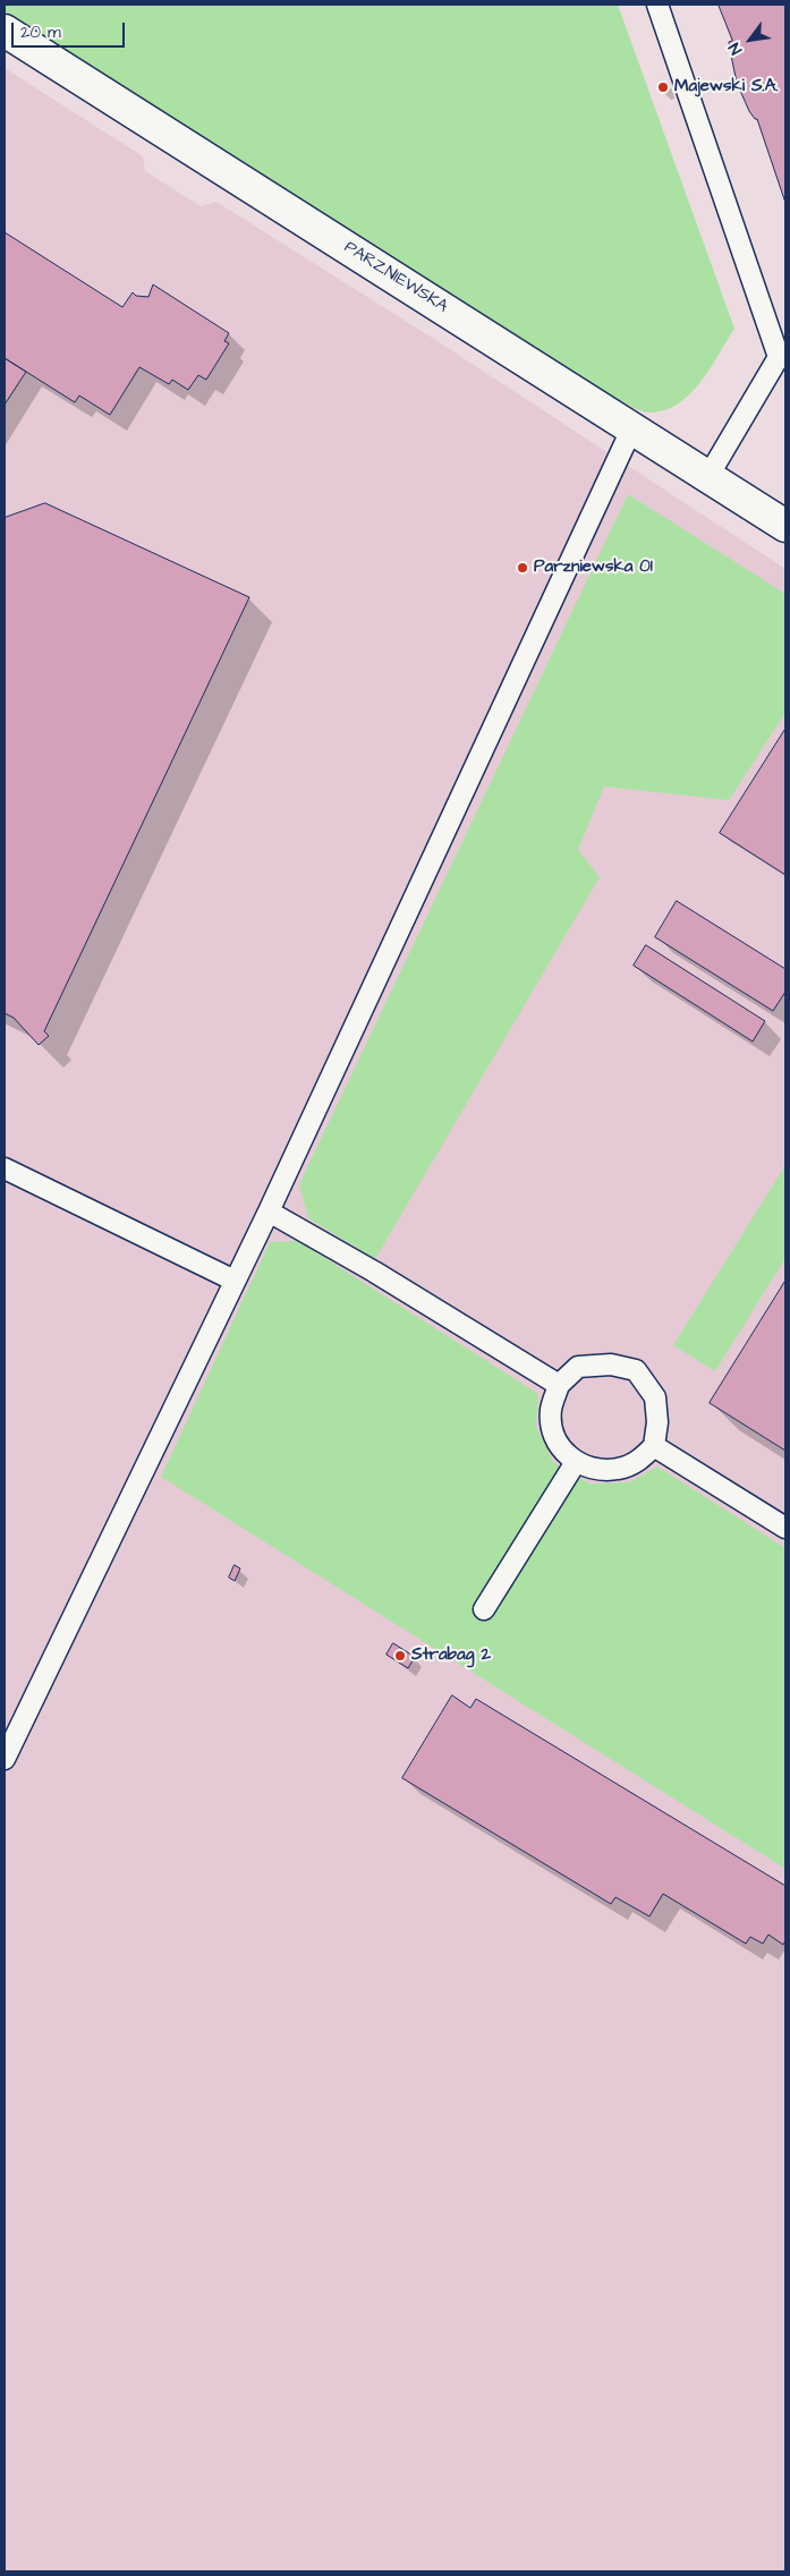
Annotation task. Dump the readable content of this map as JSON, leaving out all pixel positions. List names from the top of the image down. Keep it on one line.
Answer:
{"streets":{"street":["PARZNIEWSKA"]},"places":["Majewski S.A.","Parzniewska 01","Strabag 2"],"scale_bar":"20 m","north":"bottom left"}
